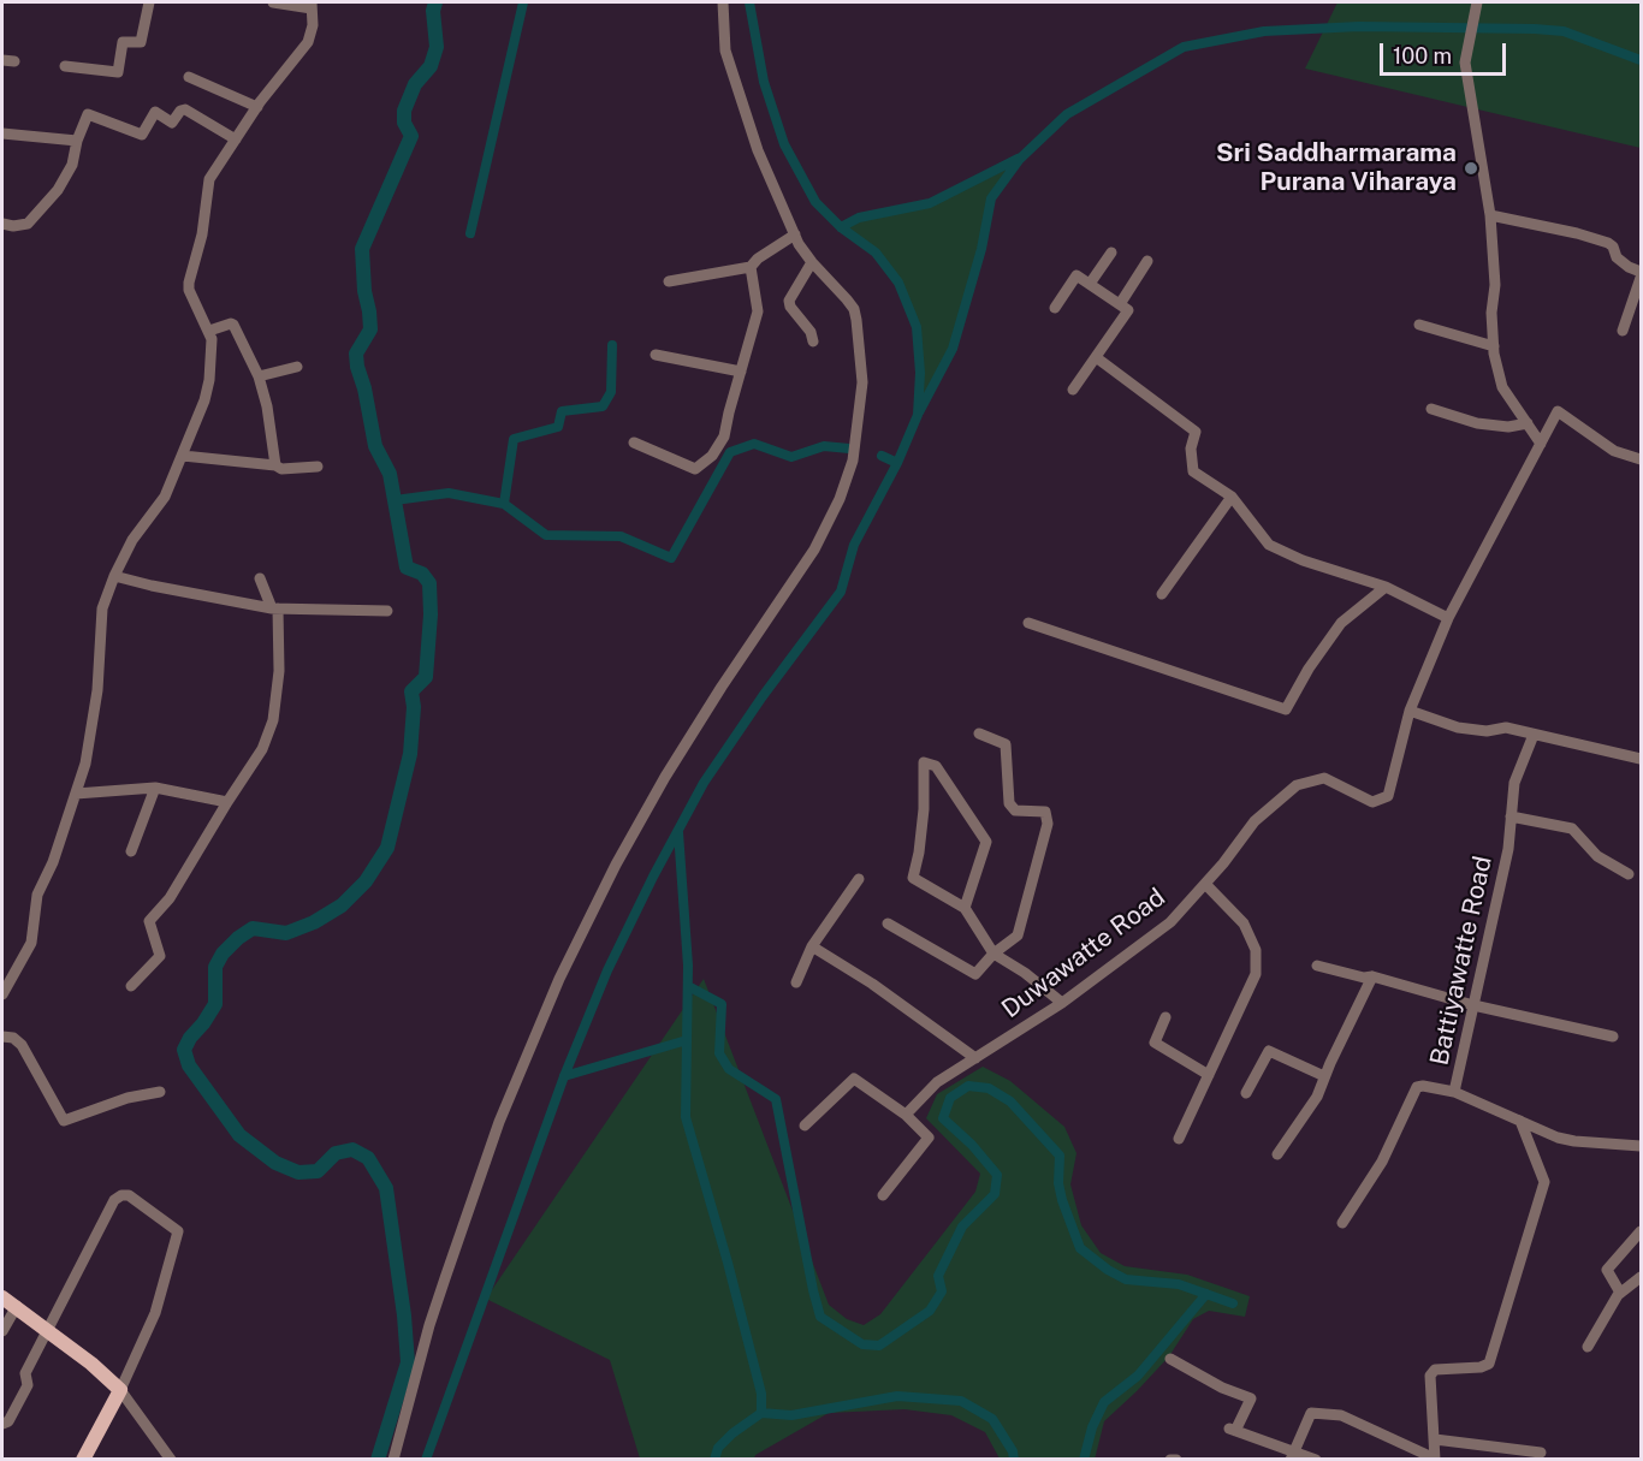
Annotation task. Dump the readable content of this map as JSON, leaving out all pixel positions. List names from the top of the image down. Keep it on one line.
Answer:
{"streets":{"street":["Duwawatte Road","Battiyawatte Road"]},"places":["Sri Saddharmarama Purana Viharaya"],"scale_bar":"100 m"}
